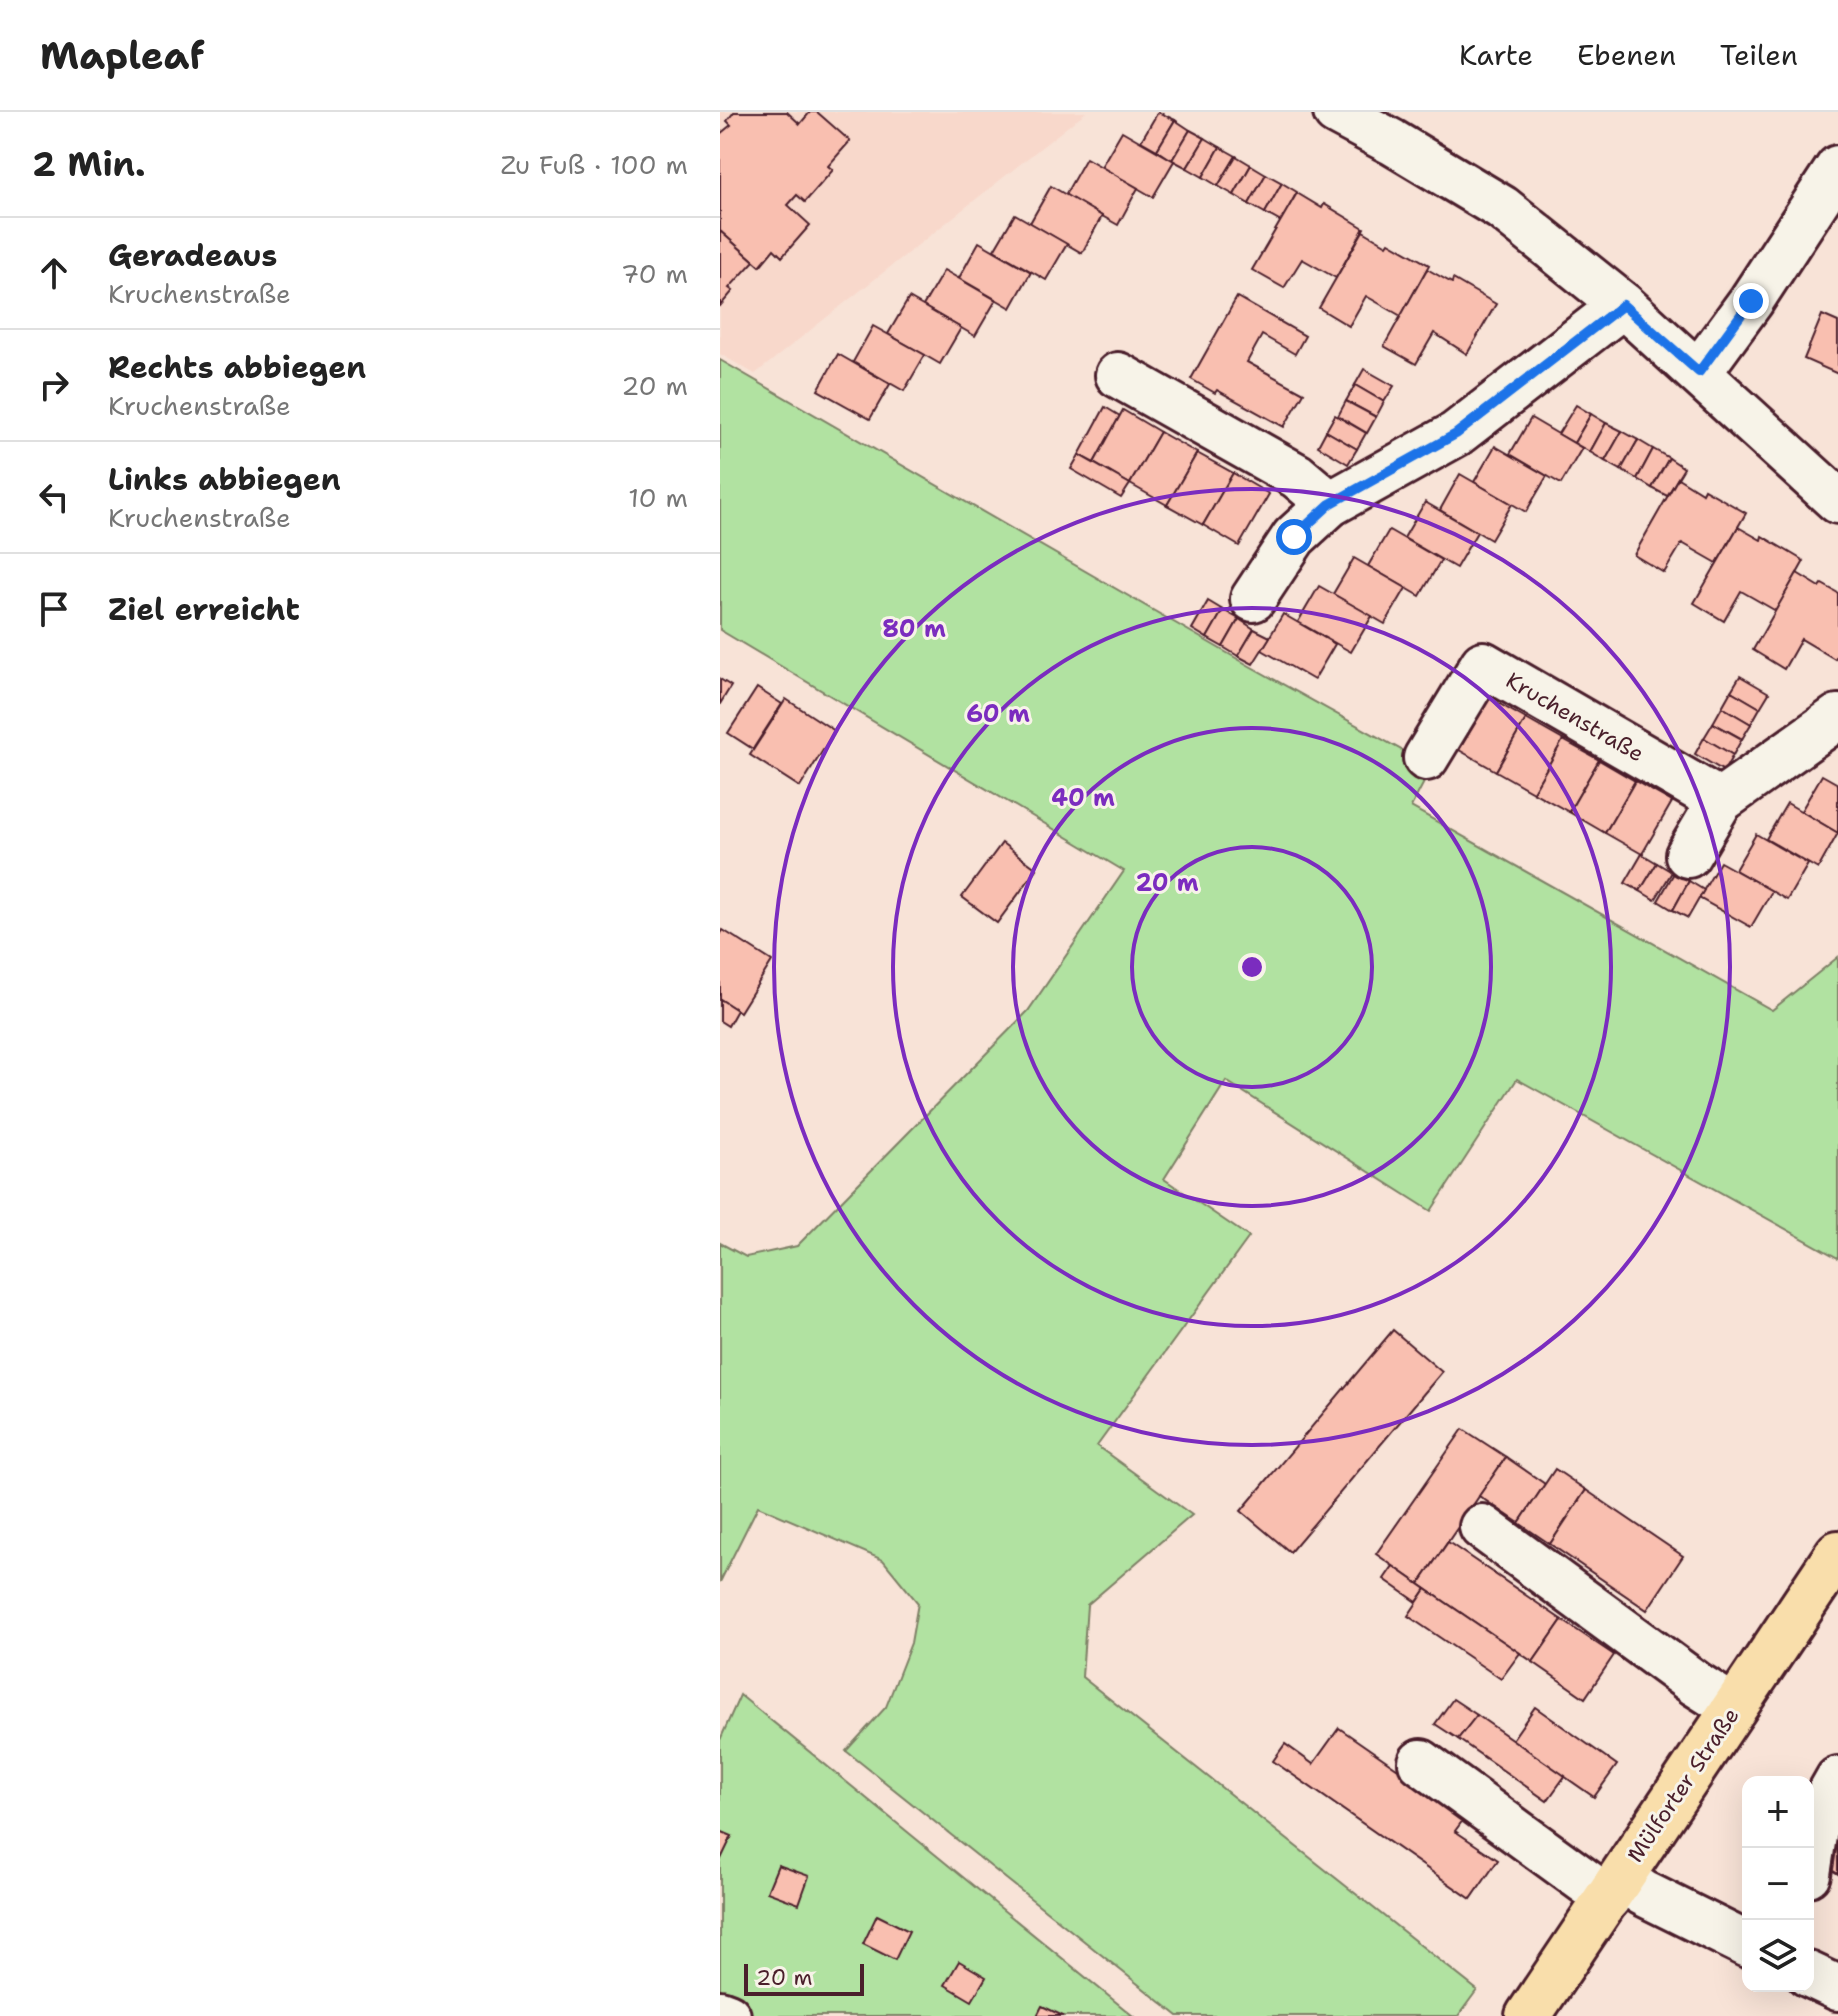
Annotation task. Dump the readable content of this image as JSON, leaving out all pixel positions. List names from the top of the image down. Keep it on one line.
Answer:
{"streets":{"main road":["Mülforter Straße"],"street":["Kruchenstraße"]},"scale_bar":"20 m","page":{"header":"Mapleaf","nav":["Karte","Ebenen","Teilen"],"heading":["2 Min.","Zu Fuß · 100 m"],"list":[["Geradeaus","Kruchenstraße","70 m"],["Rechts abbiegen","Kruchenstraße","20 m"],["Links abbiegen","Kruchenstraße","10 m"],"Ziel erreicht"],"map_buttons":["+","−"],"scale":"20 m"},"rings":["80 m","60 m","40 m","20 m"]}
